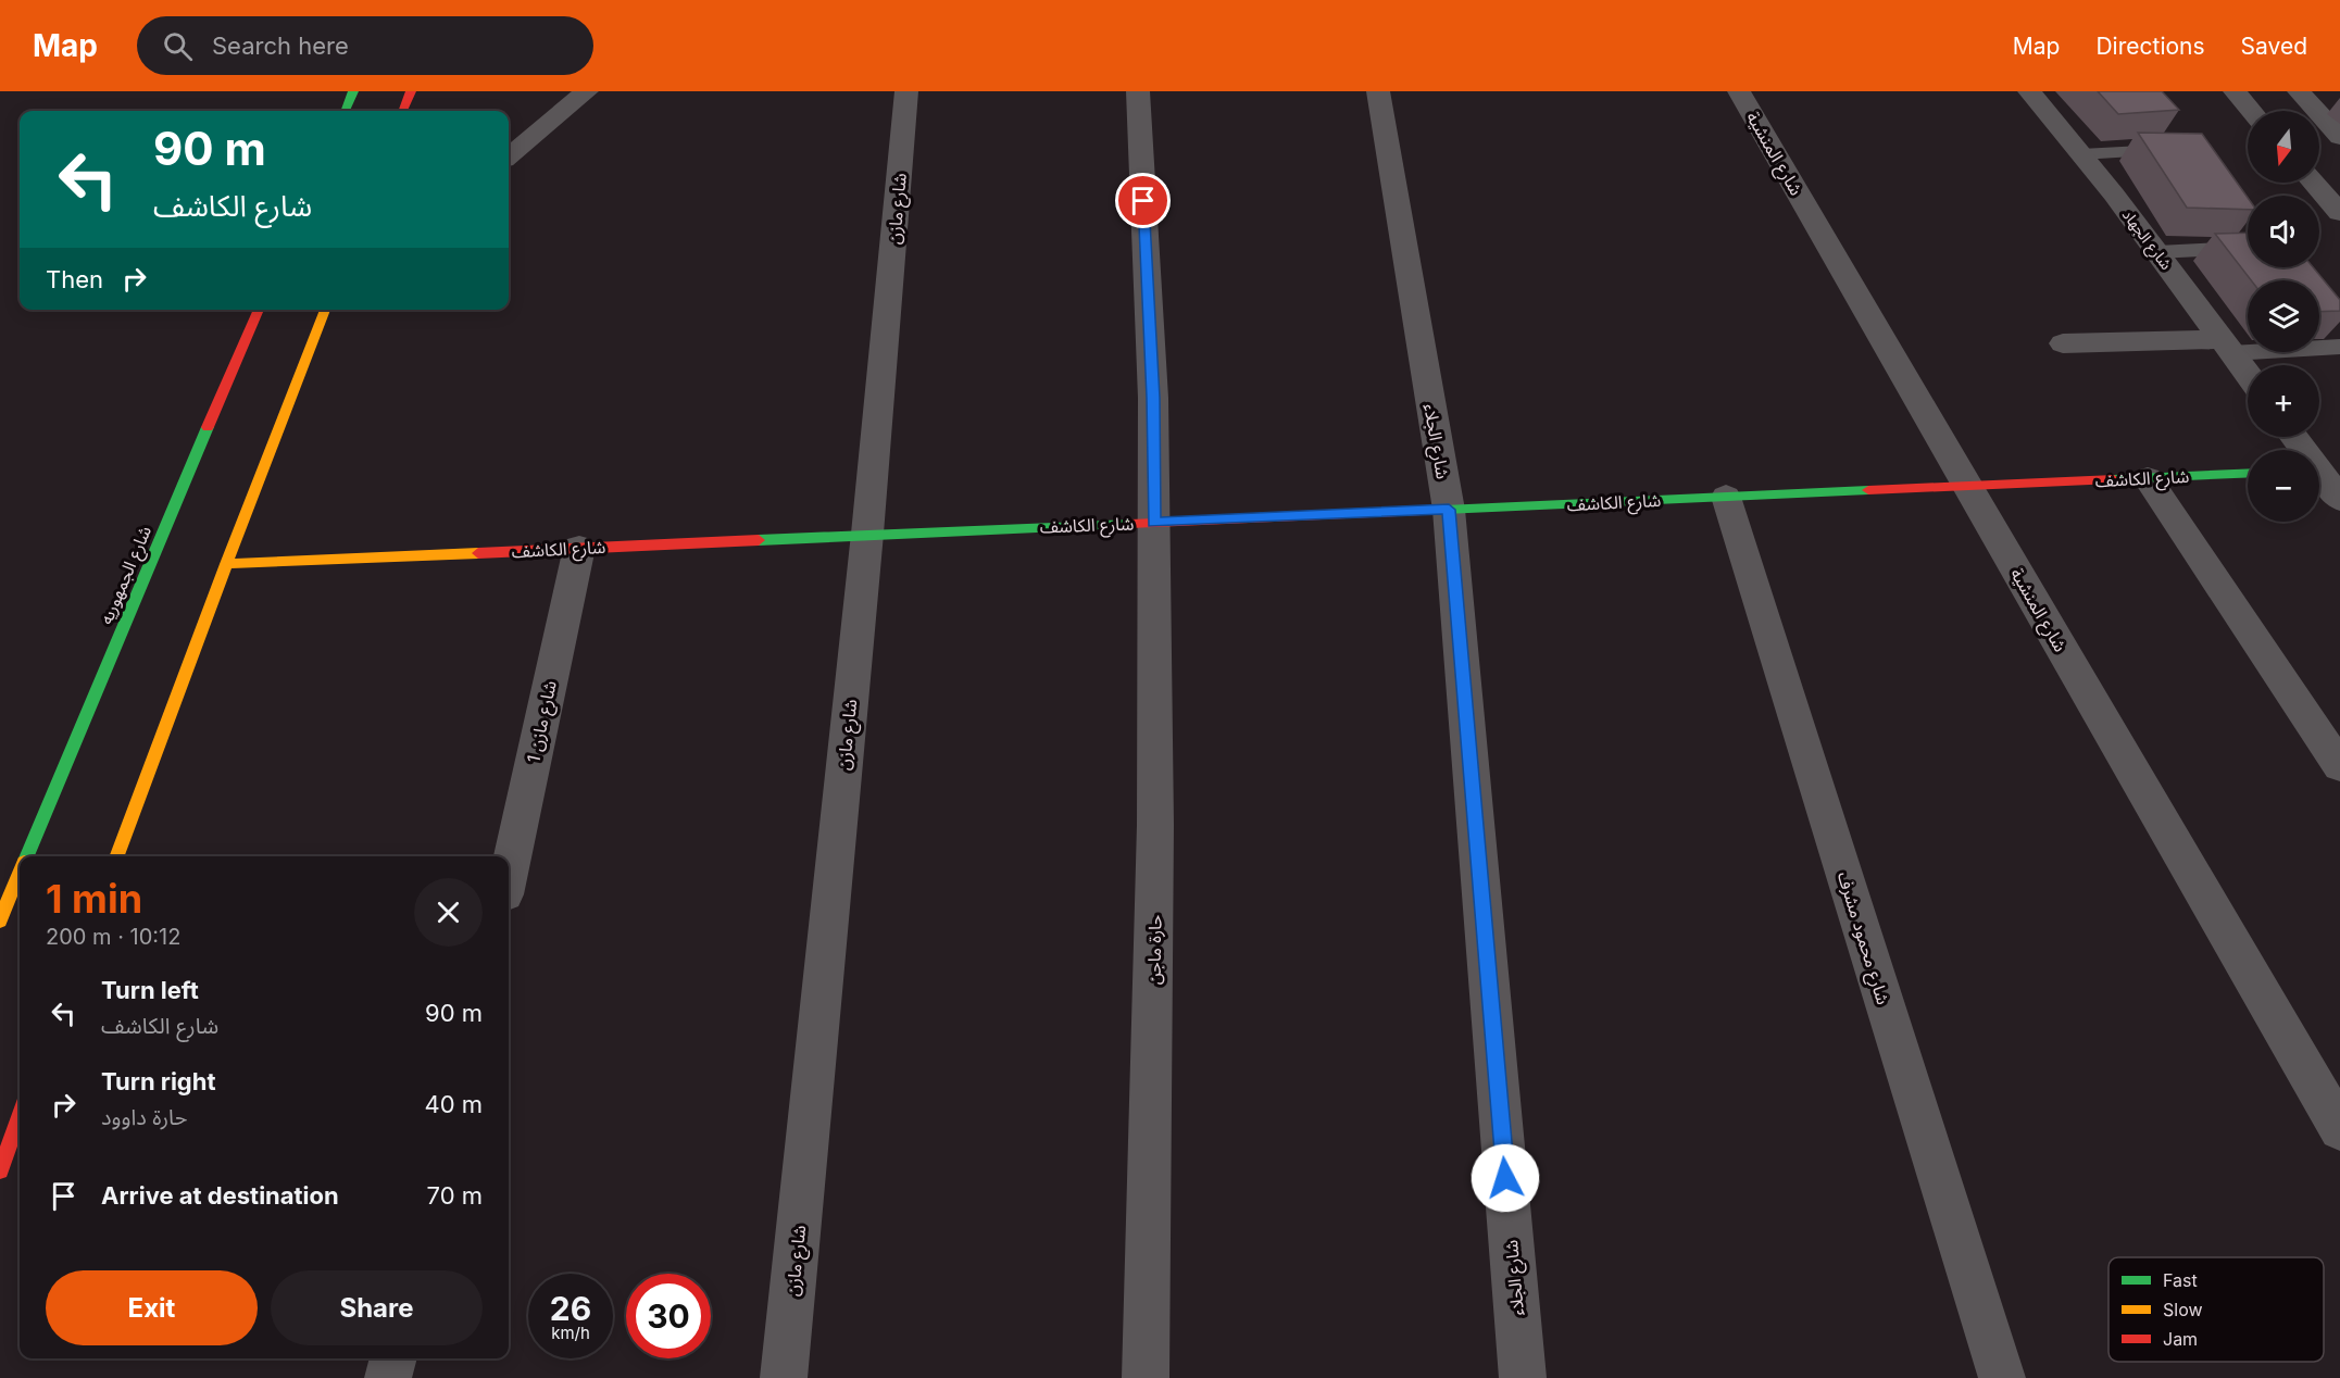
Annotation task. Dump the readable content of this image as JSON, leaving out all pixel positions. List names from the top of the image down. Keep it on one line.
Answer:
{"streets":{"street":["شارع المنشية","شارع مازن","شارع الجهاد","شارع الجلاء","شارع الكاشف","شارع الجمهوريه","شارع مازن 1","شارع محمود مشرف","حارة ماجن"]},"crossings":[["شارع المنشية","شارع الكاشف"],["شارع مازن","شارع الكاشف"],["شارع الجلاء","شارع الكاشف"],["شارع الكاشف","شارع مازن 1"],["شارع الكاشف","شارع محمود مشرف"],["شارع الكاشف","حارة ماجن"]],"legend":["Fast","Slow","Jam"],"north":"bottom","page":{"header":"Map","search":"Search here","nav":["Map","Directions","Saved"],"map_buttons":["+","−"],"turn":["90 m","شارع الكاشف"],"then":"Then","heading":["1 min","200 m · 10:12"],"list":[{"name":"Turn left","note":"شارع الكاشف","value":"90 m"},{"name":"Turn right","note":"حارة داوود","value":"40 m"},{"name":"Arrive at destination","value":"70 m"}],"buttons":["Exit","Share"],"speed":"26 km/h","limit":"30"}}
